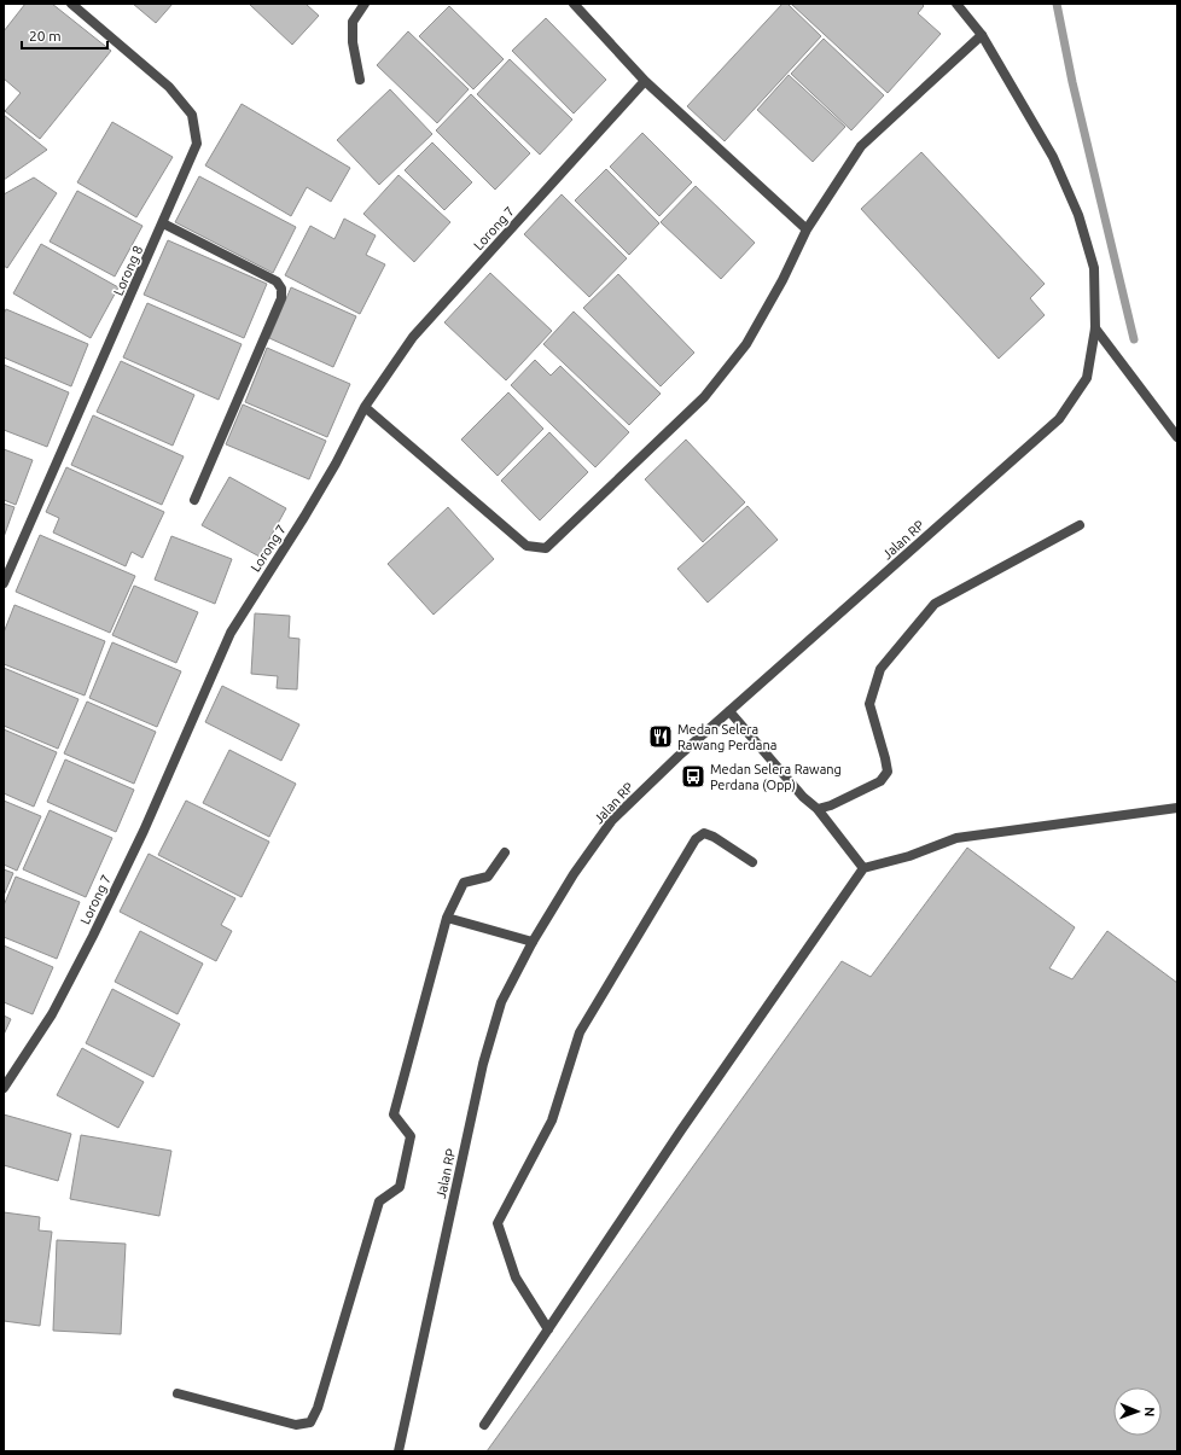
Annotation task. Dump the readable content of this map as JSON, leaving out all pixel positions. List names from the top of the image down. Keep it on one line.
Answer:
{"streets":{"street":["Lorong 7","Lorong 8","Jalan RP"]},"places":{"restaurant":["Medan Selera Rawang Perdana"],"bus stop":["Medan Selera Rawang Perdana (Opp)"]},"scale_bar":"20 m","north":"right"}
